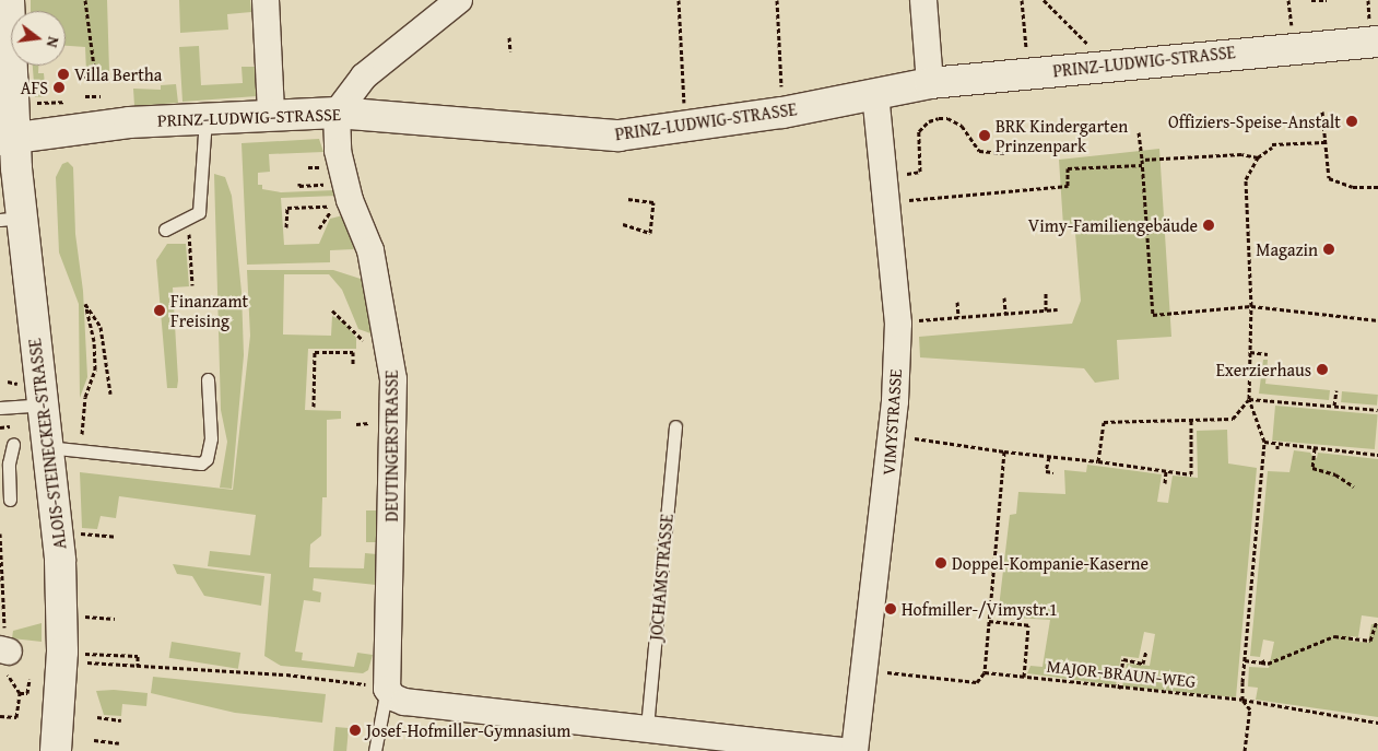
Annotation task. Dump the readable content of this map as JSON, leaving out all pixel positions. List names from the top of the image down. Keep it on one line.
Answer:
{"streets":{"street":["PRINZ-LUDWIG-STRASSE","VIMYSTRASSE","ALOIS-STEINECKER-STRASSE","DEUTINGERSTRASSE"],"lane":["JOCHAMSTRASSE"],"path":["MAJOR-BRAUN-WEG"]},"crossings":[["PRINZ-LUDWIG-STRASSE","VIMYSTRASSE"],["PRINZ-LUDWIG-STRASSE","ALOIS-STEINECKER-STRASSE"],["PRINZ-LUDWIG-STRASSE","DEUTINGERSTRASSE"],["VIMYSTRASSE","MAJOR-BRAUN-WEG"]],"places":["Villa Bertha","AFS","Offiziers-Speise-Anstalt","BRK Kindergarten Prinzenpark","Vimy-Familiengebäude","Magazin","Finanzamt Freising","Exerzierhaus","Doppel-Kompanie-Kaserne","Hofmiller-/Vimystr.1","Josef-Hofmiller-Gymnasium"],"north":"right"}
